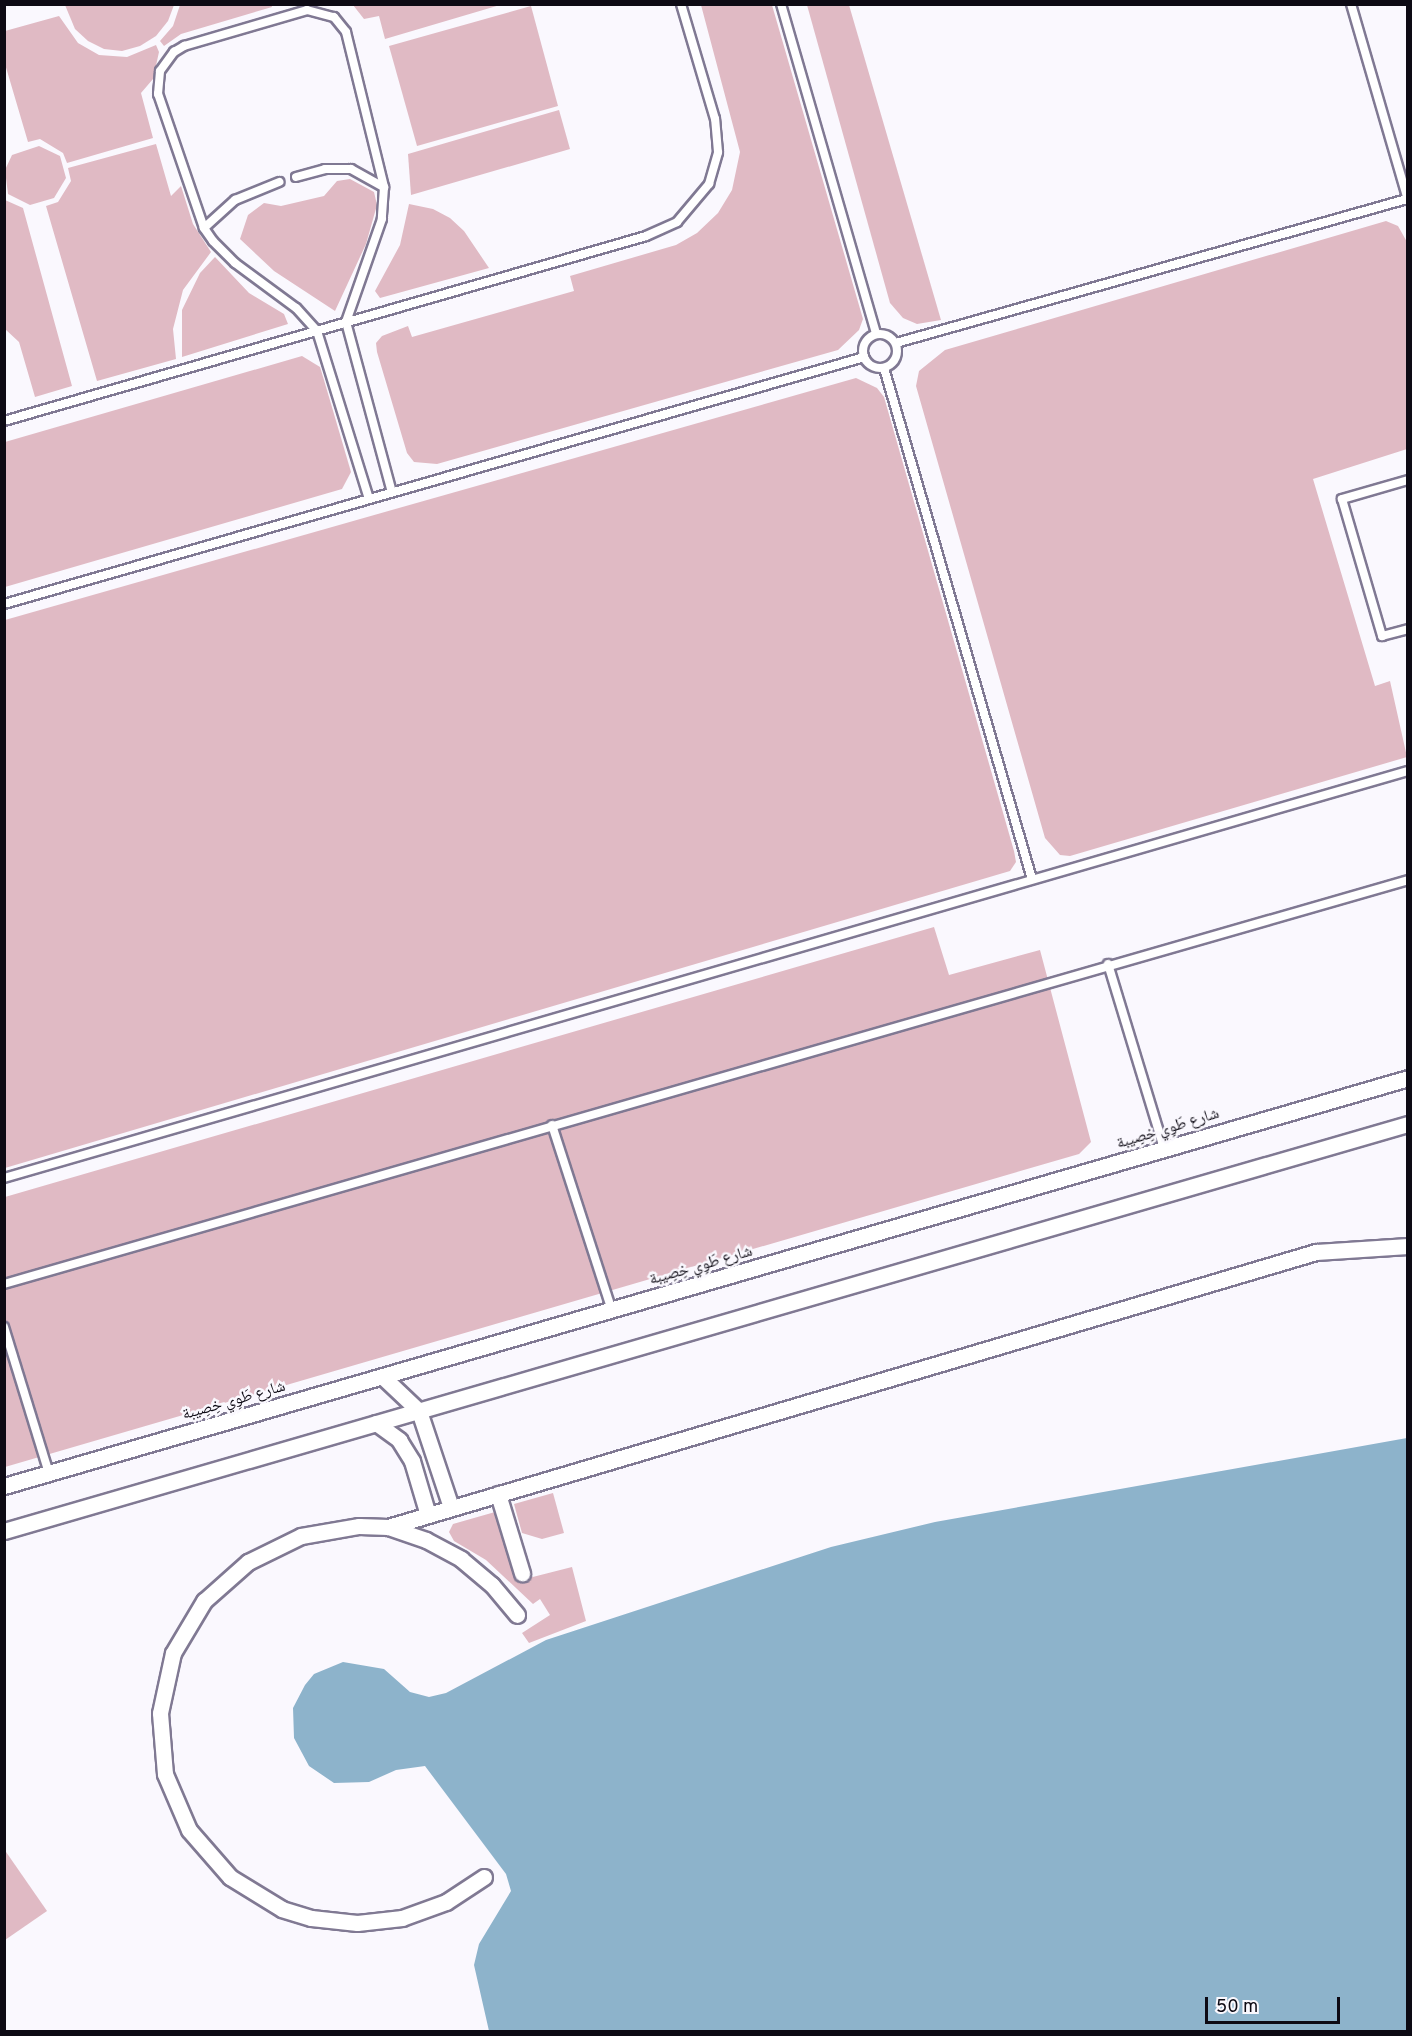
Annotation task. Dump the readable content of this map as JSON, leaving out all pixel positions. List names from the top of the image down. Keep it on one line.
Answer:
{"streets":{"street":["شارع طَوِي خِصِيبة"]},"scale_bar":"50 m"}
